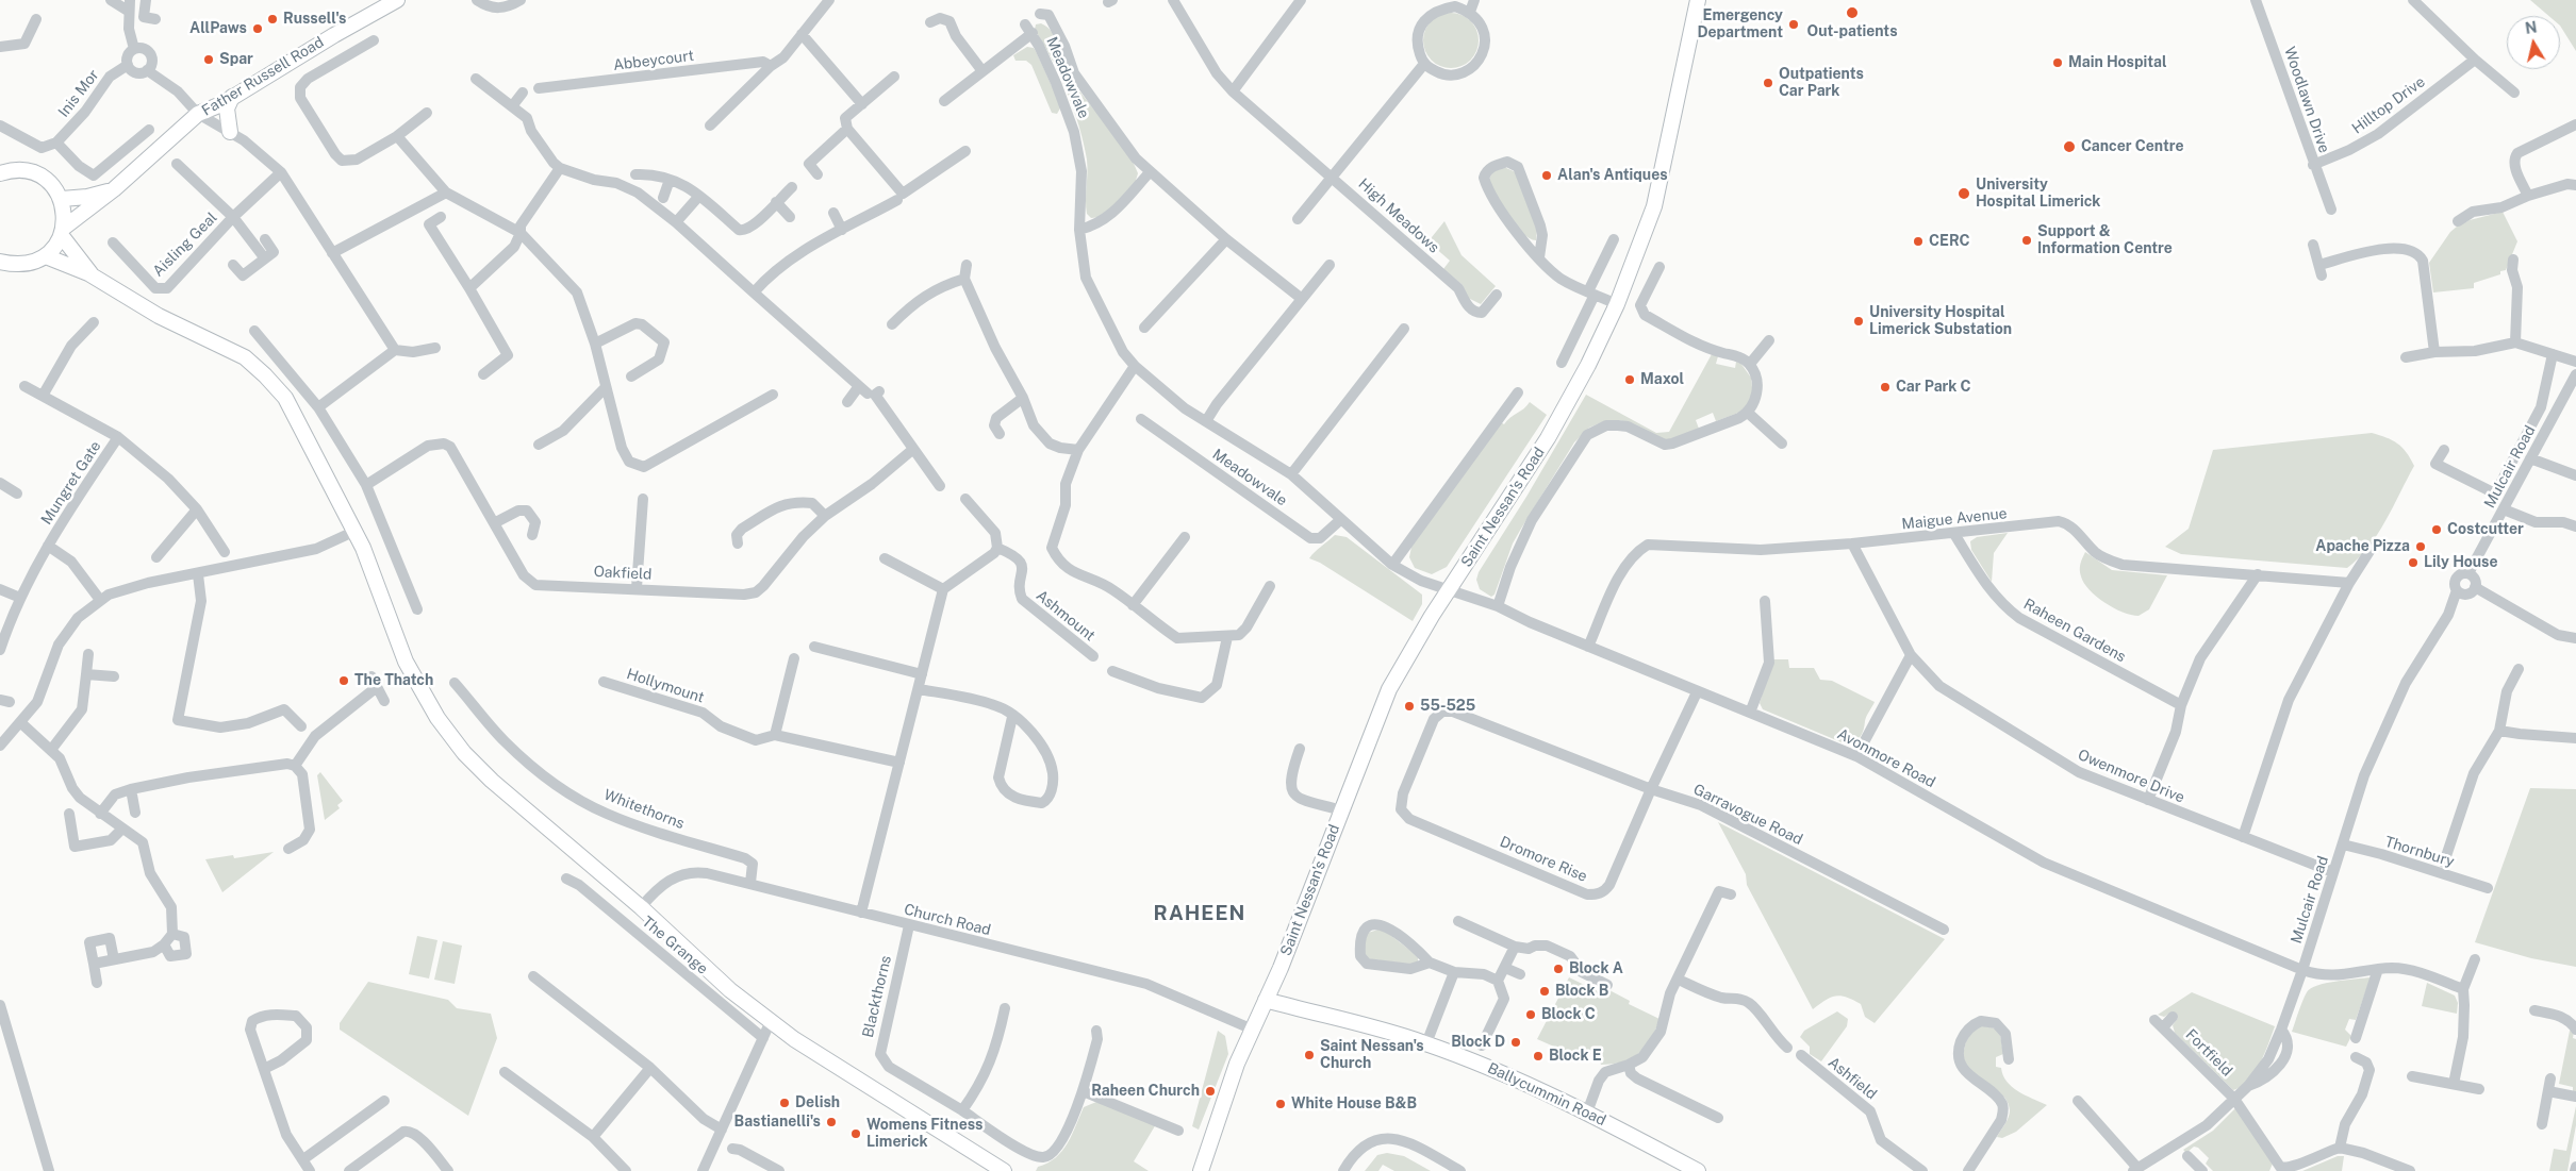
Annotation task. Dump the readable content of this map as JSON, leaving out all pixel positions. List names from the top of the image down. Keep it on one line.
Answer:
{"streets":{"main road":["Father Russell Road","Saint Nessan's Road","Ballycummin Road"],"street":["Abbeycourt","Meadowvale","Inis Mor","Woodlawn Drive","Hilltop Drive","High Meadows","Aisling Geal","Mulcair Road","Mungret Gate","Maigue Avenue","Oakfield","Ashmount","Raheen Gardens","Hollymount","Avonmore Road","Owenmore Drive","Whitethorns","Garravogue Road","Thornbury","Dromore Rise","Church Road","The Grange","Blackthorns","Fortfield","Ashfield"]},"crossings":[["Meadowvale","Saint Nessan's Road"],["Meadowvale","Avonmore Road"],["Woodlawn Drive","Hilltop Drive"],["Mulcair Road","Avonmore Road"],["Mulcair Road","Owenmore Drive"],["Mulcair Road","Thornbury"],["Mulcair Road","Fortfield"],["Saint Nessan's Road","Avonmore Road"],["Saint Nessan's Road","Church Road"],["Saint Nessan's Road","Ballycummin Road"],["Maigue Avenue","Raheen Gardens"],["Maigue Avenue","Avonmore Road"],["Maigue Avenue","Owenmore Drive"],["Avonmore Road","Dromore Rise"],["Whitethorns","Church Road"],["Garravogue Road","Dromore Rise"],["Church Road","Blackthorns"]],"districts":["RAHEEN"],"places":["Out-patients","Russell's","Emergency Department","AllPaws","Spar","Main Hospital","Outpatients Car Park","Cancer Centre","Alan's Antiques","University Hospital Limerick","Support & Information Centre","CERC","University Hospital Limerick Substation","Maxol","Car Park C","Costcutter","Apache Pizza","Lily House","The Thatch","55-525","Block A","Block B","Block C","Block D","Saint Nessan's Church","Block E","Raheen Church","Delish","White House B&B","Bastianelli's","Womens Fitness Limerick"],"north":"top"}
